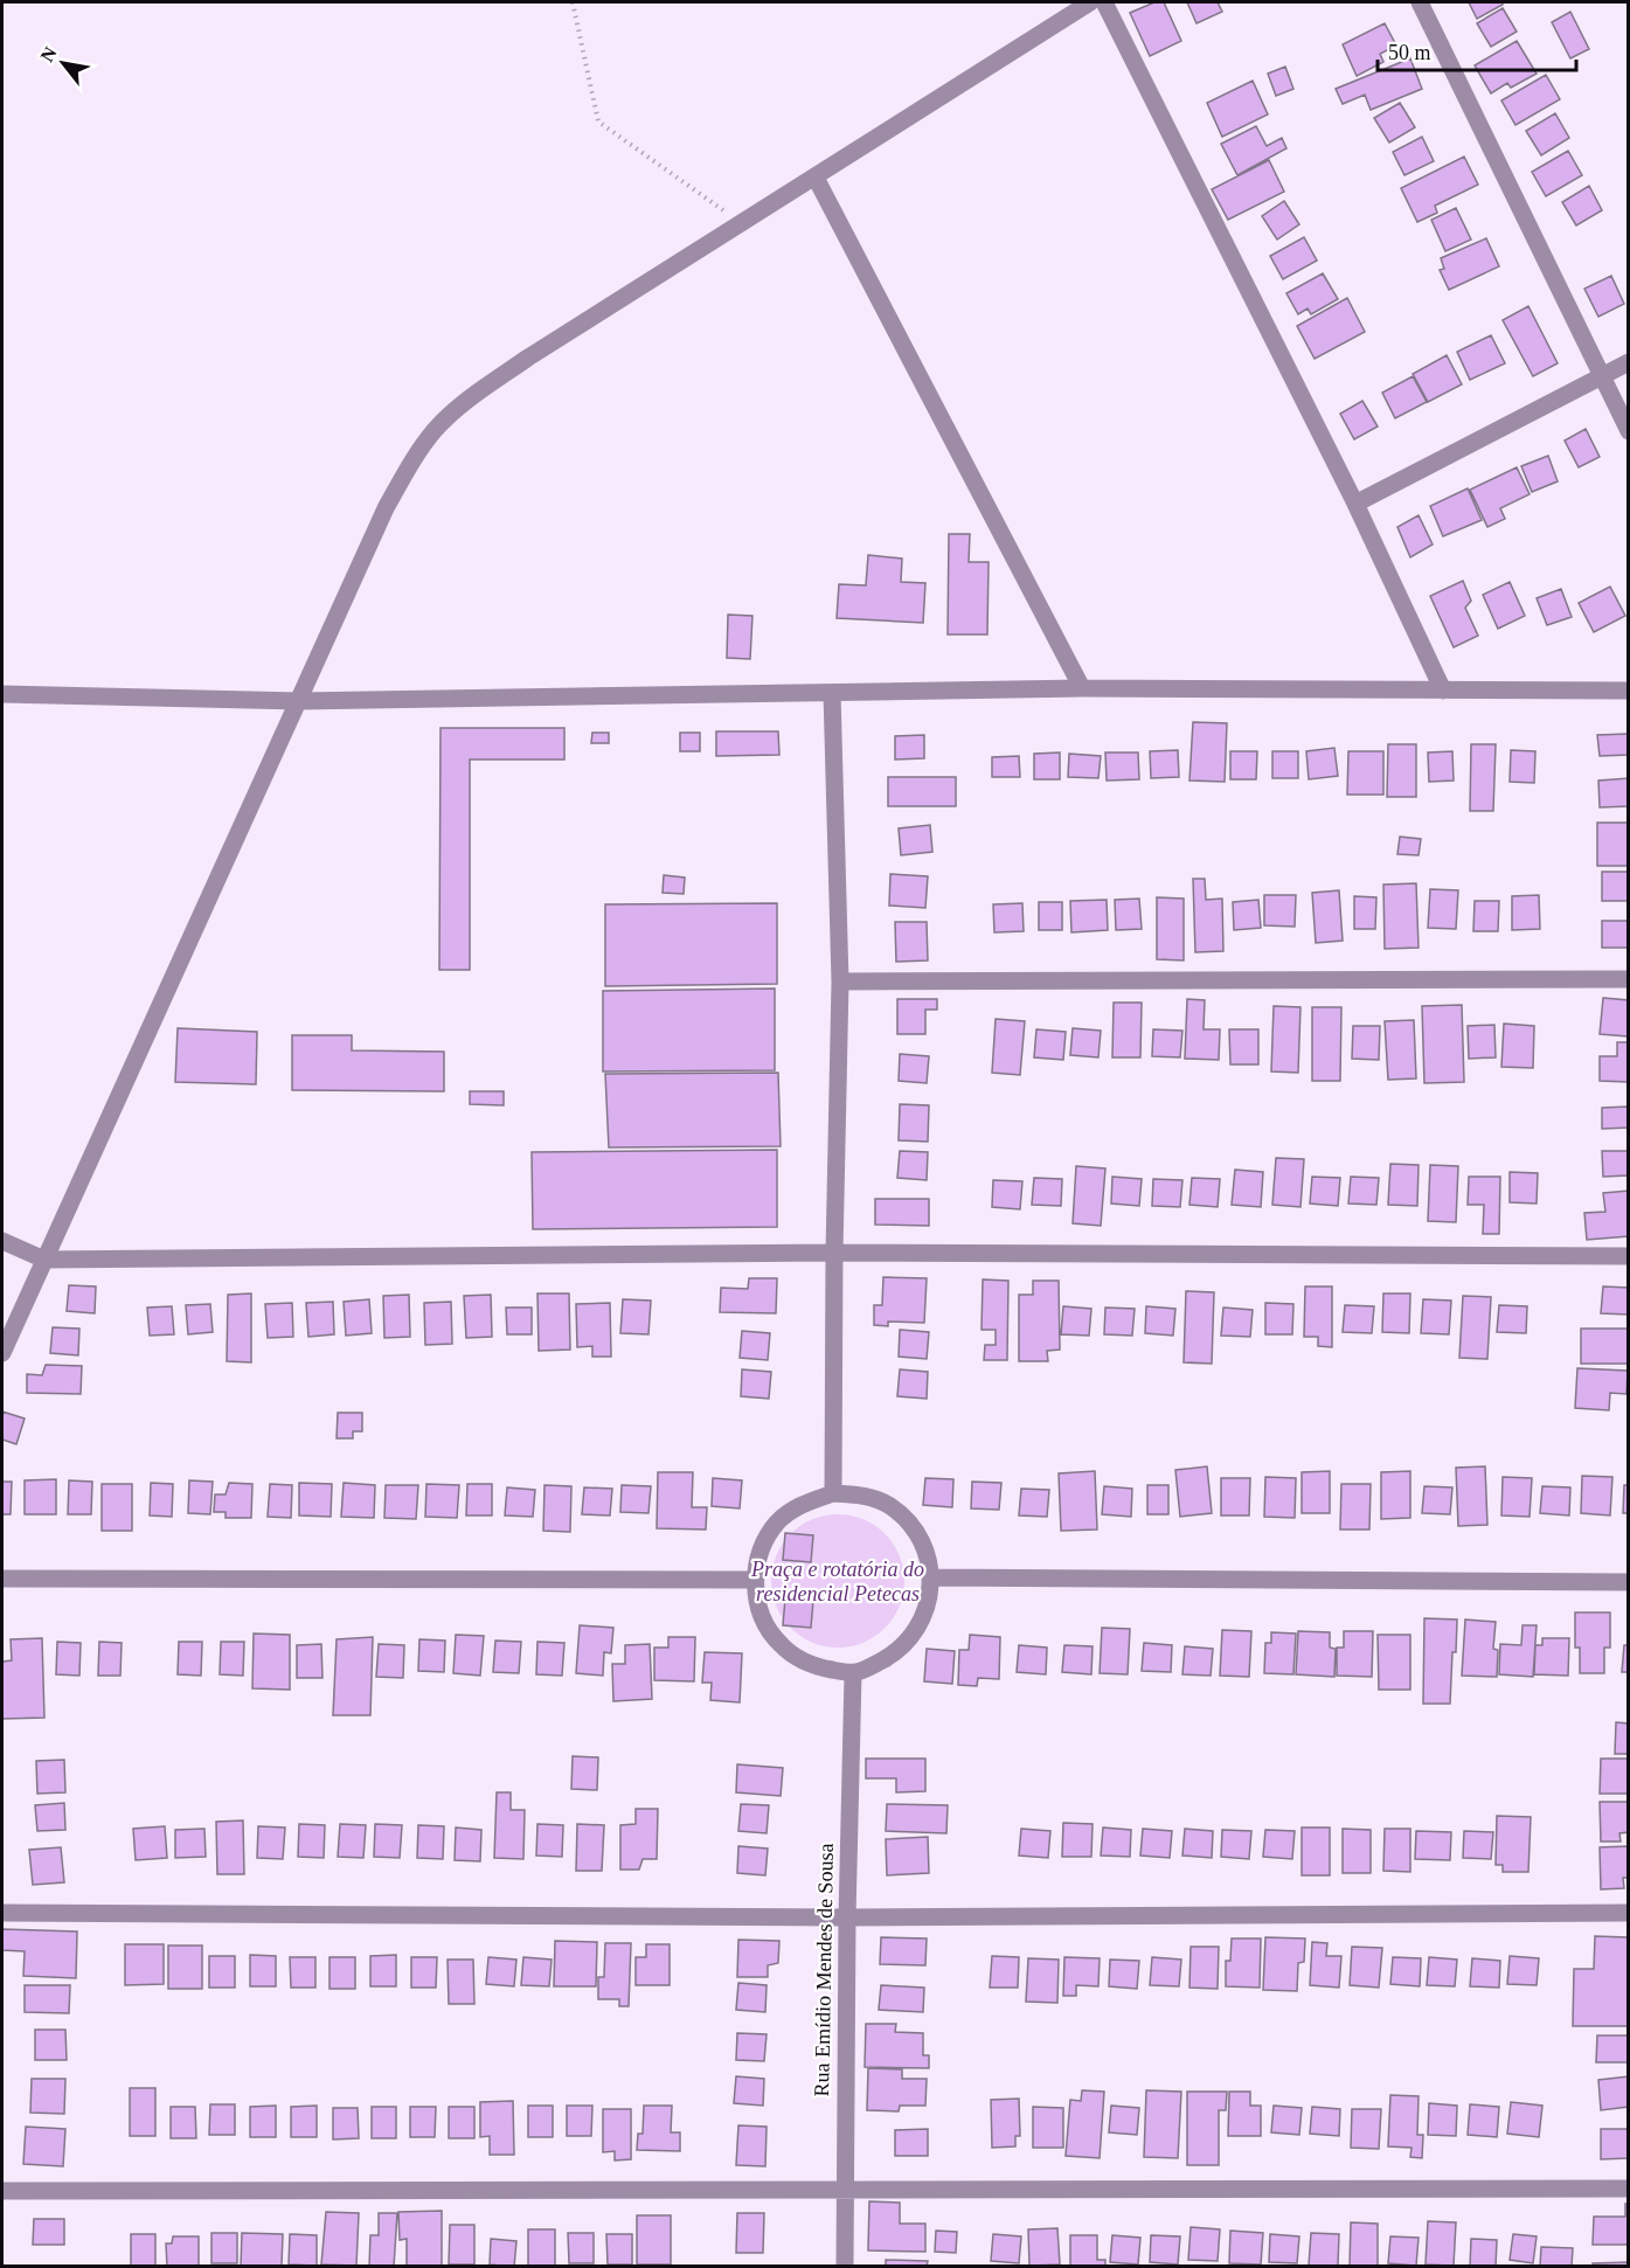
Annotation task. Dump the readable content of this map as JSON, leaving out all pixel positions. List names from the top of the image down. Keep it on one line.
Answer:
{"streets":{"street":["Rua Emídio Mendes de Sousa"]},"parks":["Praça e rotatória do residencial Petecas"],"scale_bar":"50 m","north":"top left"}
